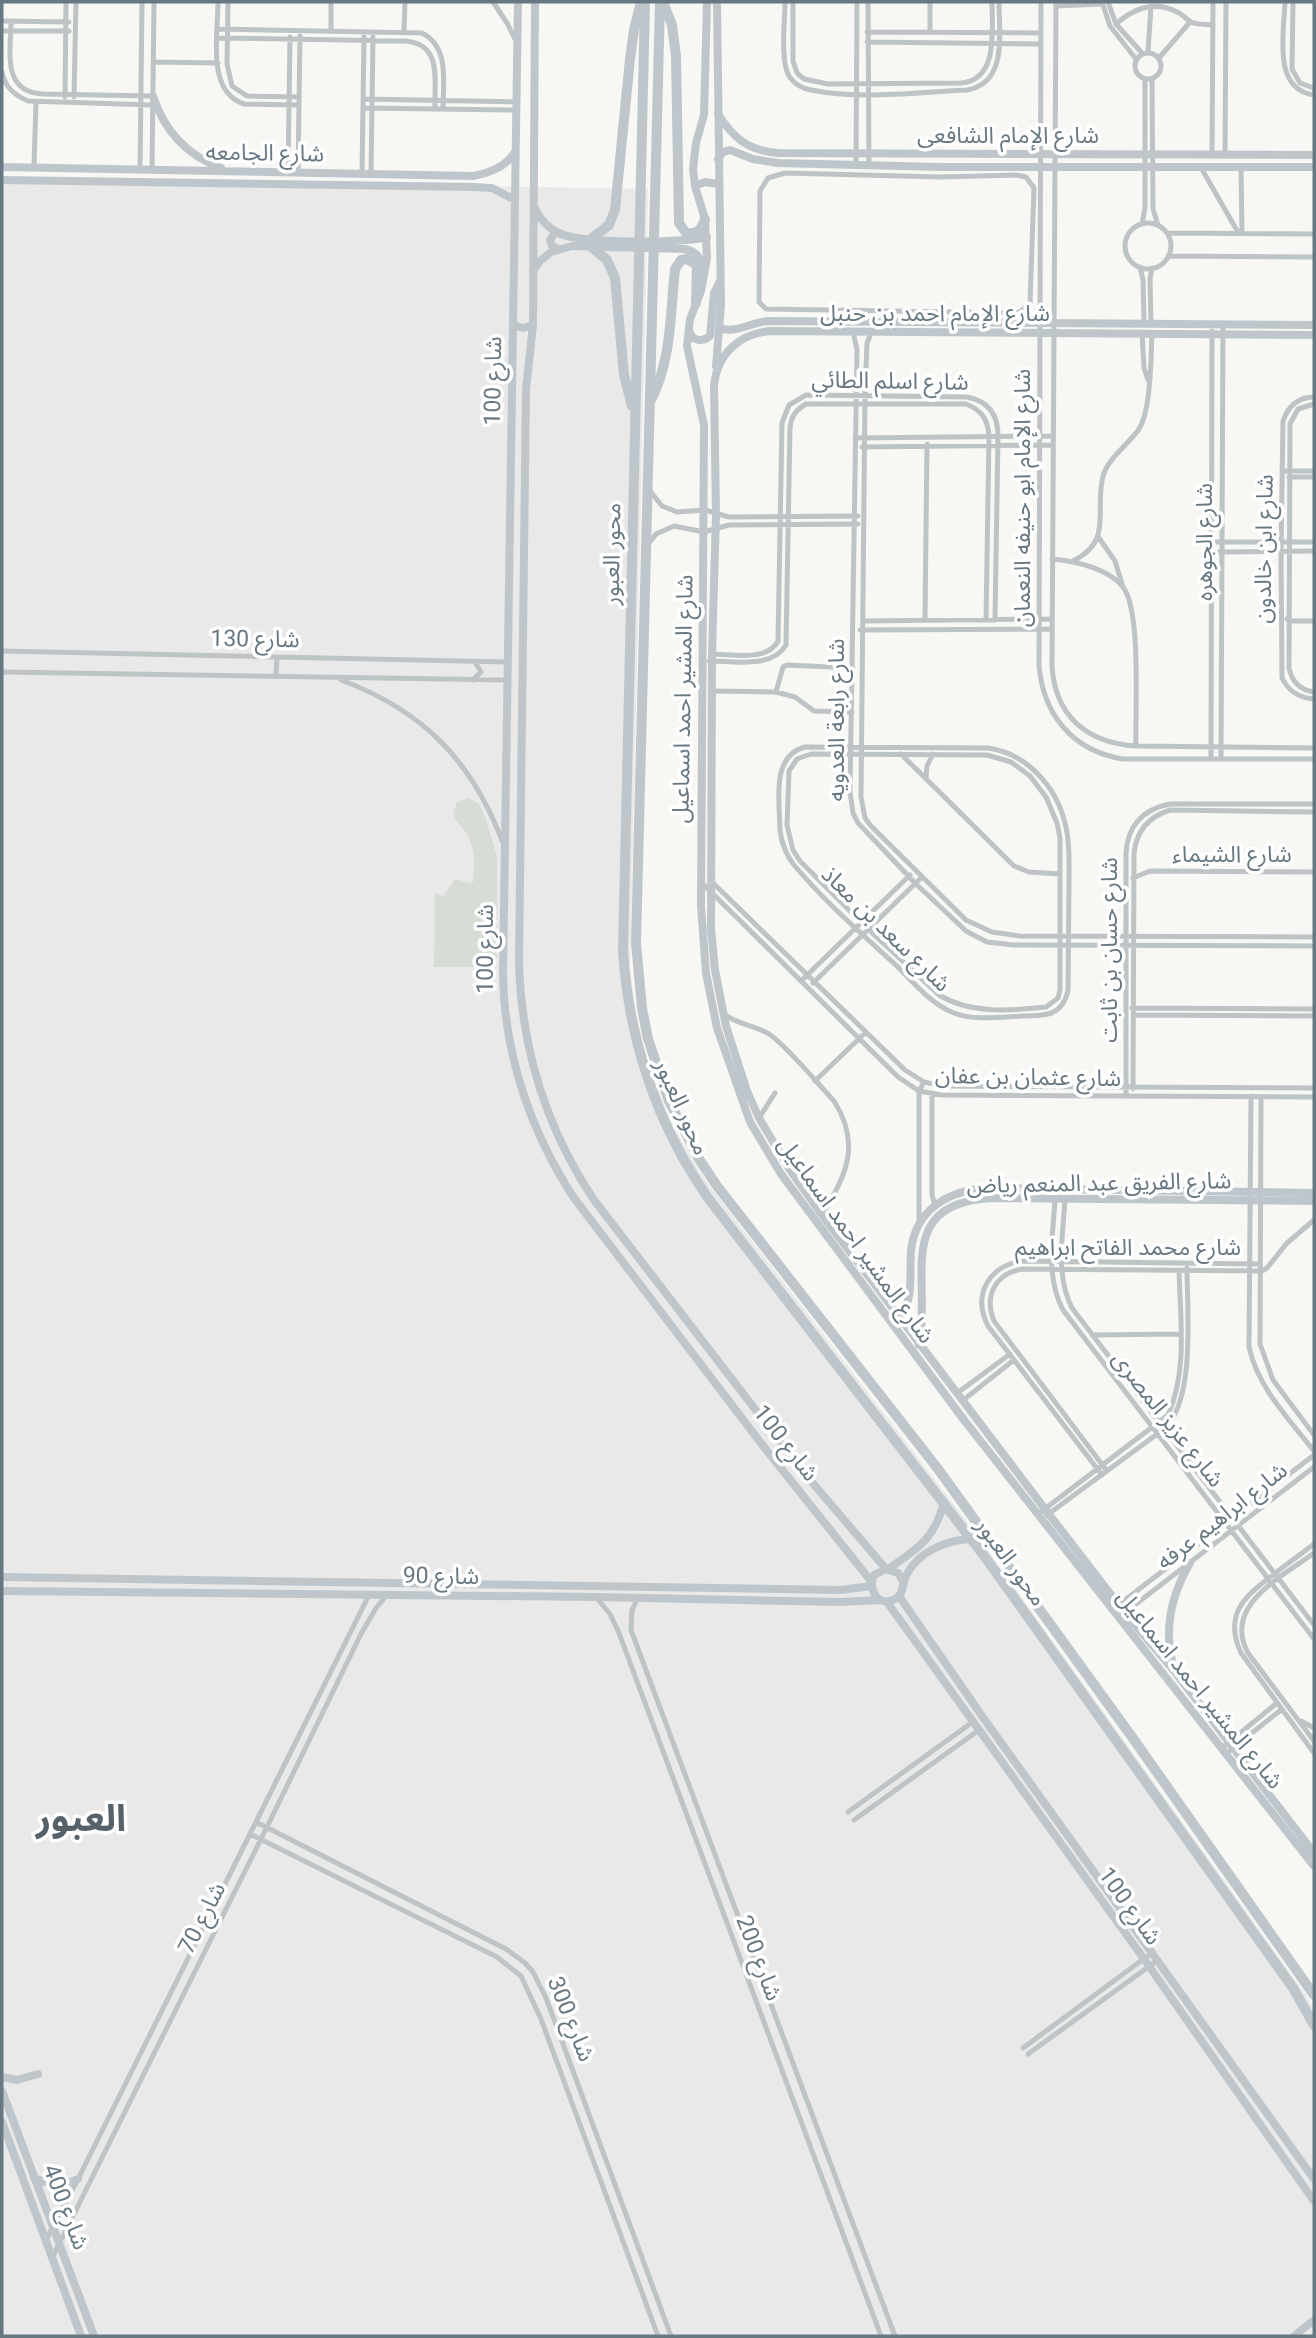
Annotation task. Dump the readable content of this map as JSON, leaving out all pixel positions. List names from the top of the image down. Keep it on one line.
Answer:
{"streets":{"highway":["محور العبور"],"street":["شارع الإمام الشافعى","شارع الجامعه","شارع الإمام احمد بن حنبل","شارع 100","شارع اسلم الطائي","شارع الإمام ابو حنيفه النعمان","شارع الجوهره","شارع ابن خالدون","شارع 130","شارع المشير احمد اسماعيل","شارع رابعة العدويه","شارع الشيماء","شارع سعد بن معاذ","شارع حسان بن ثابت","شارع عثمان بن عفان","شارع الفريق عبد المنعم رياض","شارع محمد الفاتح ابراهيم","شارع عزيز المصرى","شارع ابراهيم عرفه","شارع 90","شارع 70","شارع 200","شارع 300","شارع 400"]},"crossings":[["شارع الإمام الشافعى","شارع الإمام ابو حنيفه النعمان"],["شارع الجامعه","شارع 100"],["شارع الإمام احمد بن حنبل","شارع الإمام ابو حنيفه النعمان"],["شارع الإمام احمد بن حنبل","شارع الجوهره"],["شارع الإمام احمد بن حنبل","شارع رابعة العدويه"],["شارع 100","شارع 130"],["شارع 100","شارع 90"],["شارع اسلم الطائي","شارع المشير احمد اسماعيل"],["شارع اسلم الطائي","شارع رابعة العدويه"],["شارع الإمام ابو حنيفه النعمان","شارع الجوهره"],["شارع المشير احمد اسماعيل","شارع عثمان بن عفان"],["شارع المشير احمد اسماعيل","شارع الفريق عبد المنعم رياض"],["شارع المشير احمد اسماعيل","شارع ابراهيم عرفه"],["شارع رابعة العدويه","شارع سعد بن معاذ"],["شارع رابعة العدويه","شارع حسان بن ثابت"],["شارع الشيماء","شارع حسان بن ثابت"],["شارع حسان بن ثابت","شارع عثمان بن عفان"],["شارع الفريق عبد المنعم رياض","شارع عزيز المصرى"],["شارع محمد الفاتح ابراهيم","شارع عزيز المصرى"],["شارع عزيز المصرى","شارع ابراهيم عرفه"],["شارع 90","شارع 70"],["شارع 90","شارع 200"],["شارع 70","شارع 300"],["شارع 70","شارع 400"]],"districts":["العبور"]}
